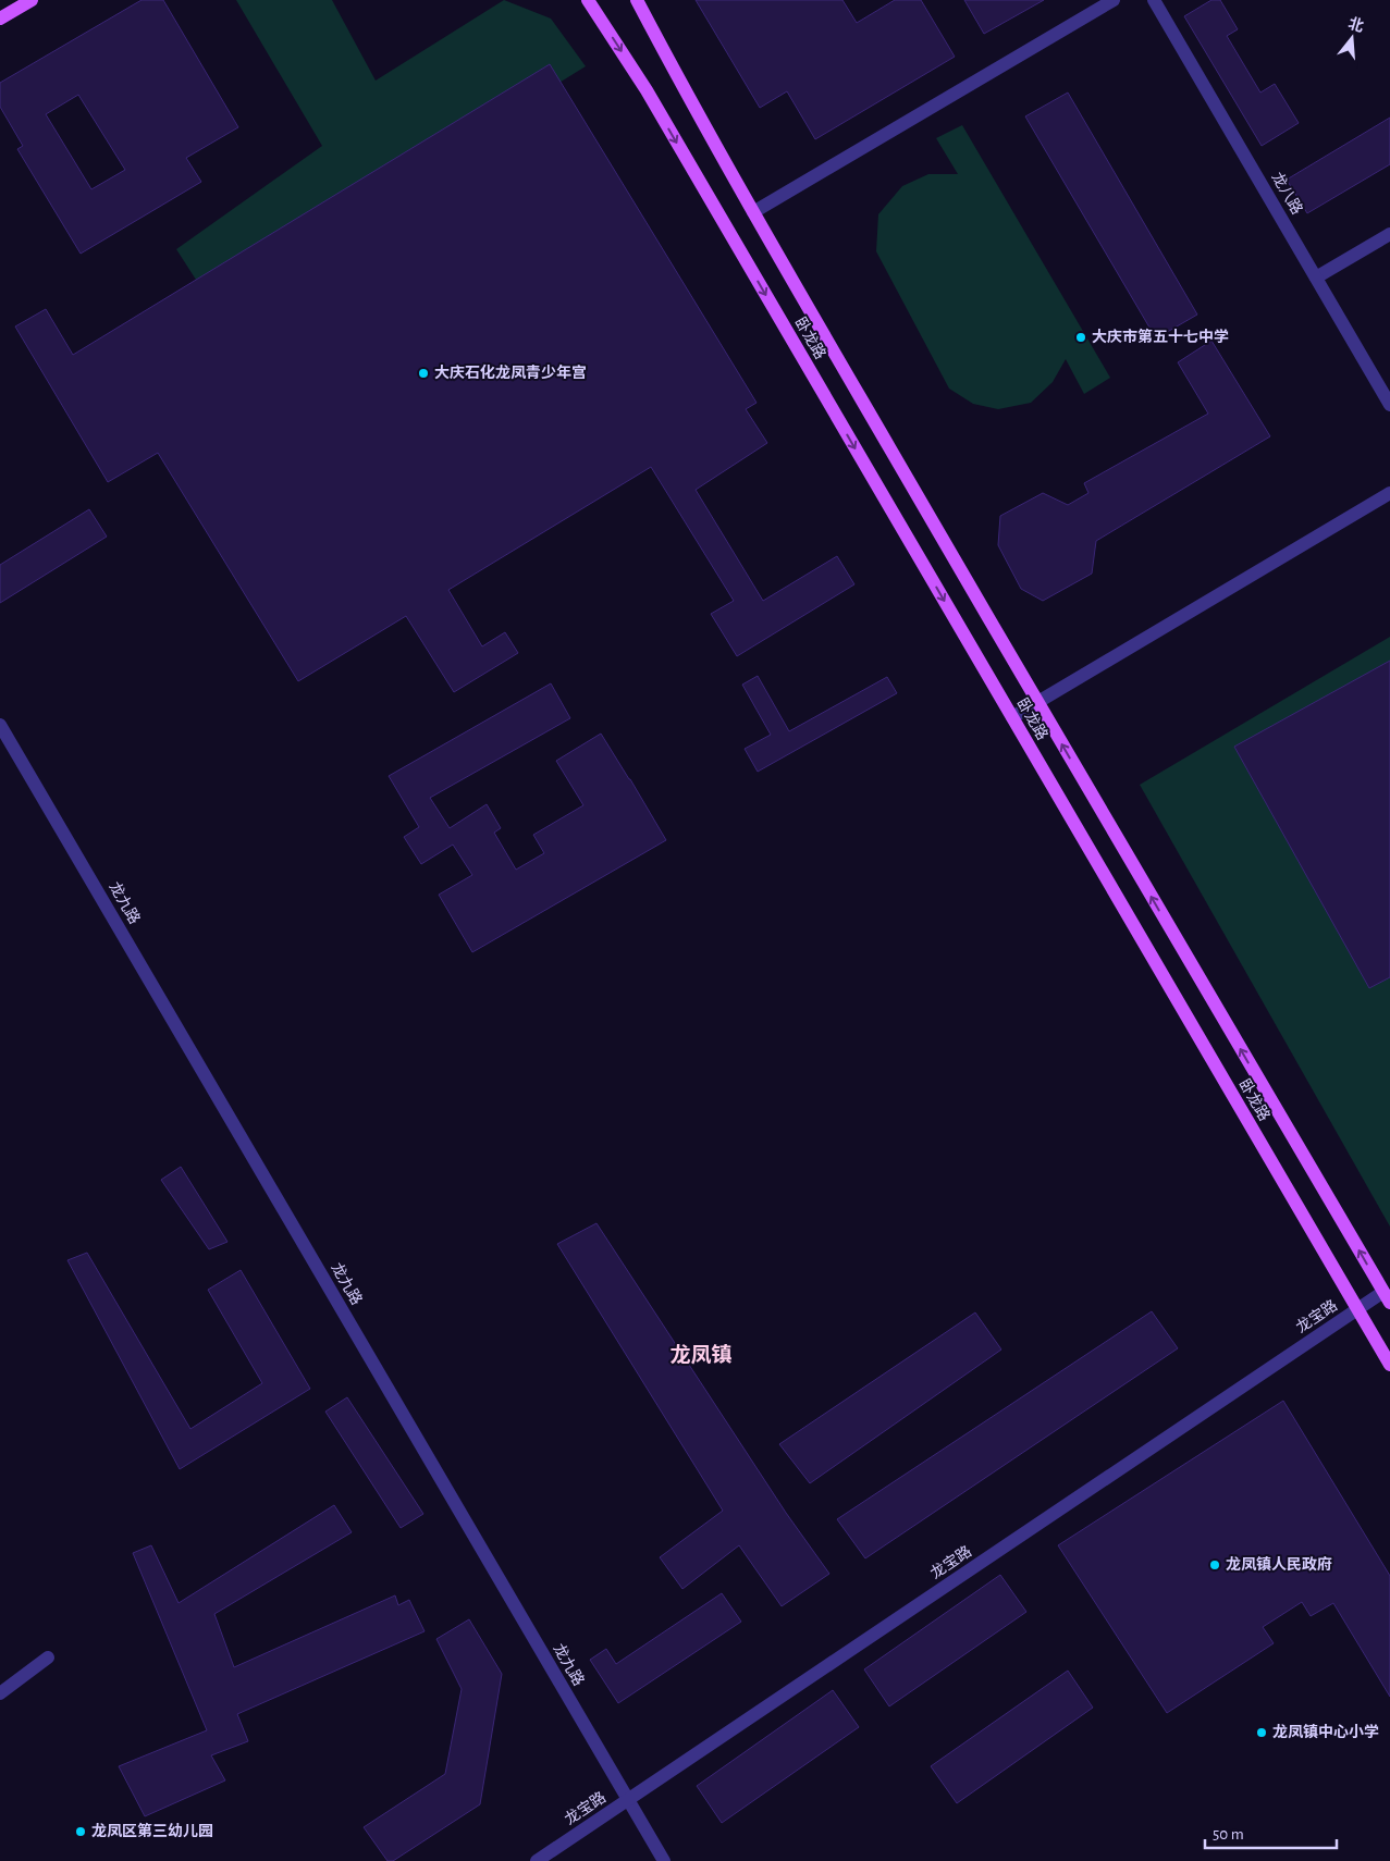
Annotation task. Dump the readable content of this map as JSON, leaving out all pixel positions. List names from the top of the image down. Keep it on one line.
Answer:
{"streets":{"main road":["卧龙路"],"street":["龙八路","龙九路","龙宝路"]},"crossings":[["卧龙路","龙宝路"],["龙九路","龙宝路"]],"districts":["龙凤镇"],"places":["大庆市第五十七中学","大庆石化龙凤青少年宫","龙凤镇人民政府","龙凤镇中心小学","龙凤区第三幼儿园"],"scale_bar":"50 m","north":"top"}
